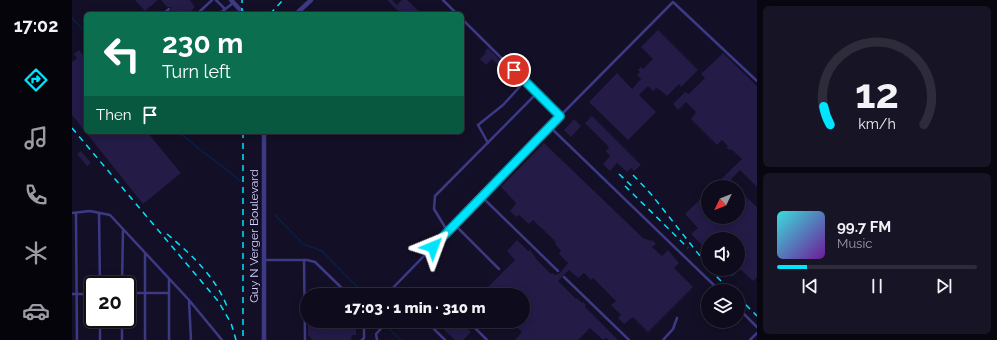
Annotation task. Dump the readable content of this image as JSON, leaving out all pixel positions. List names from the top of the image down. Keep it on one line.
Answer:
{"streets":{"street":["Guy N Verger Boulevard"]},"north":"bottom left","page":{"tabs":"17:02","turn":["230 m","Turn left"],"then":"Then","song":["99.7 FM","Music"],"limit":"20","trip":"17:03 · 1 min · 310 m","gauge":["12","km/h"]}}
